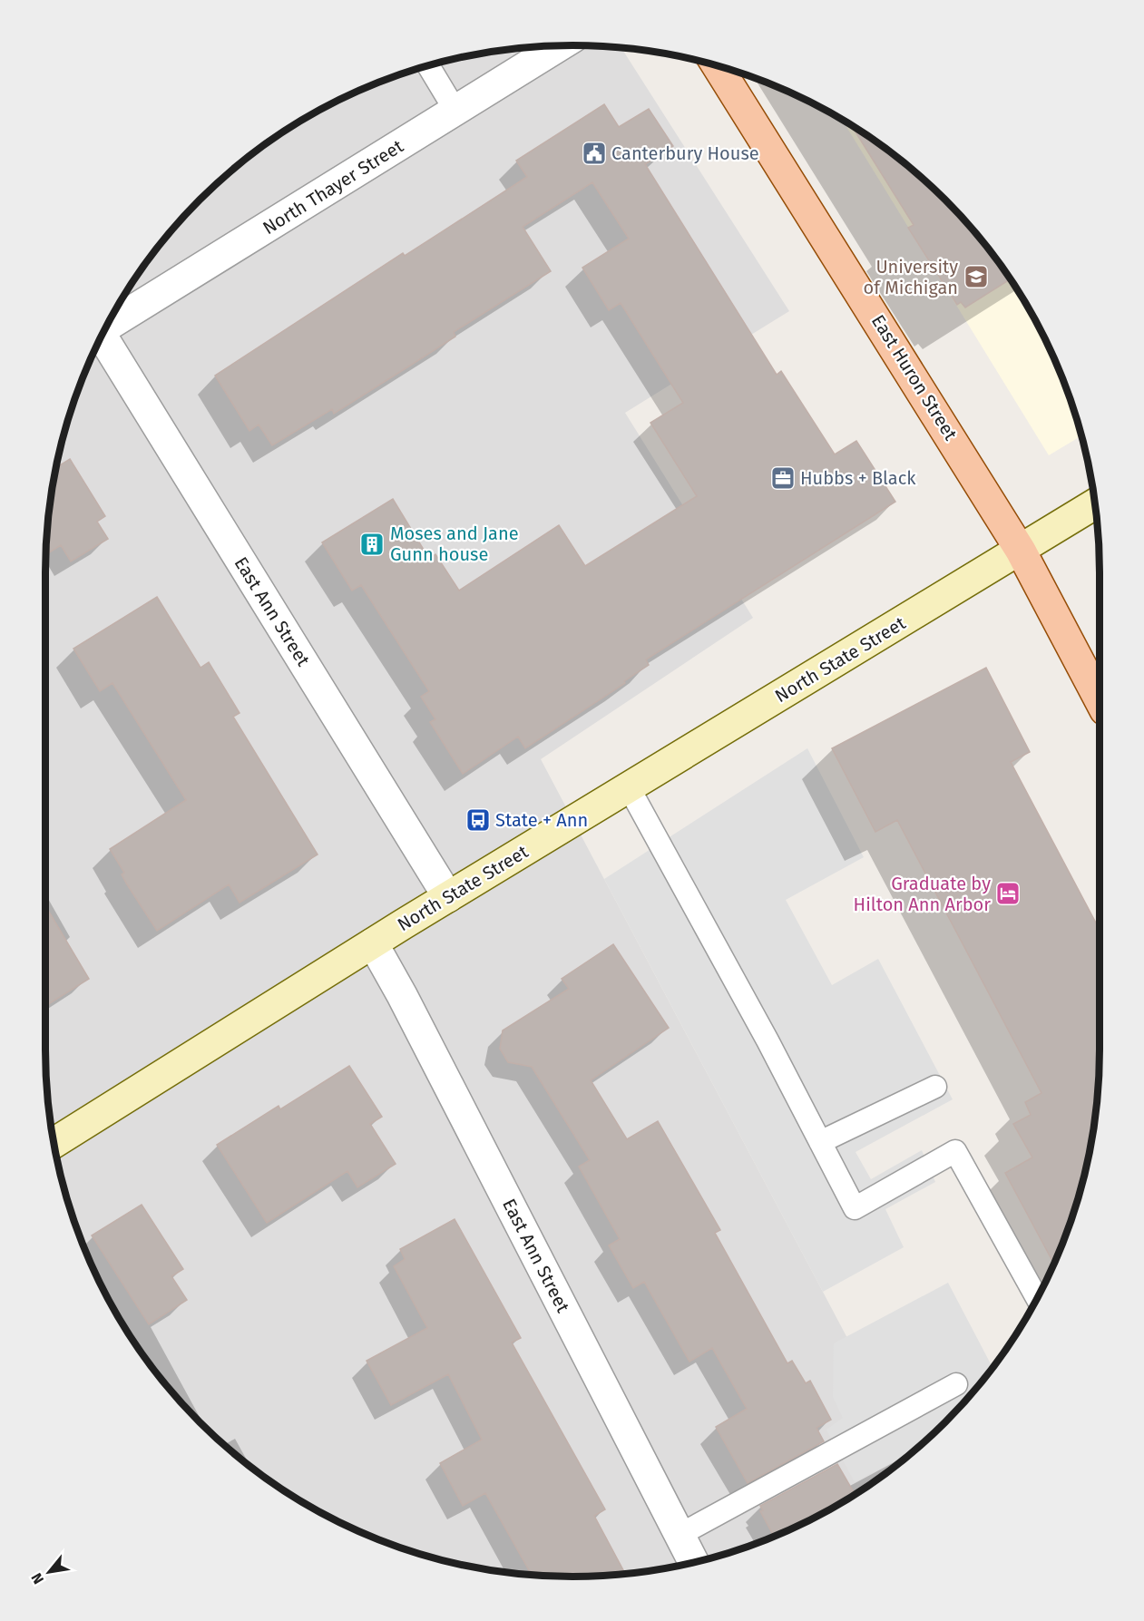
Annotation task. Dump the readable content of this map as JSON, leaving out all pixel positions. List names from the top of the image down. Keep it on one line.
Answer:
{"streets":{"main road":["East Huron Street"],"street":["North Thayer Street","East Ann Street","North State Street"]},"crossings":[["East Huron Street","North State Street"],["East Ann Street","North State Street"]],"places":{"public building":["Canterbury House"],"school or university":["University of Michigan"],"office":["Hubbs + Black"],"building":["Moses and Jane Gunn house"],"bus stop":["State + Ann"],"hotel":["Graduate by Hilton Ann Arbor"]},"north":"bottom left"}
